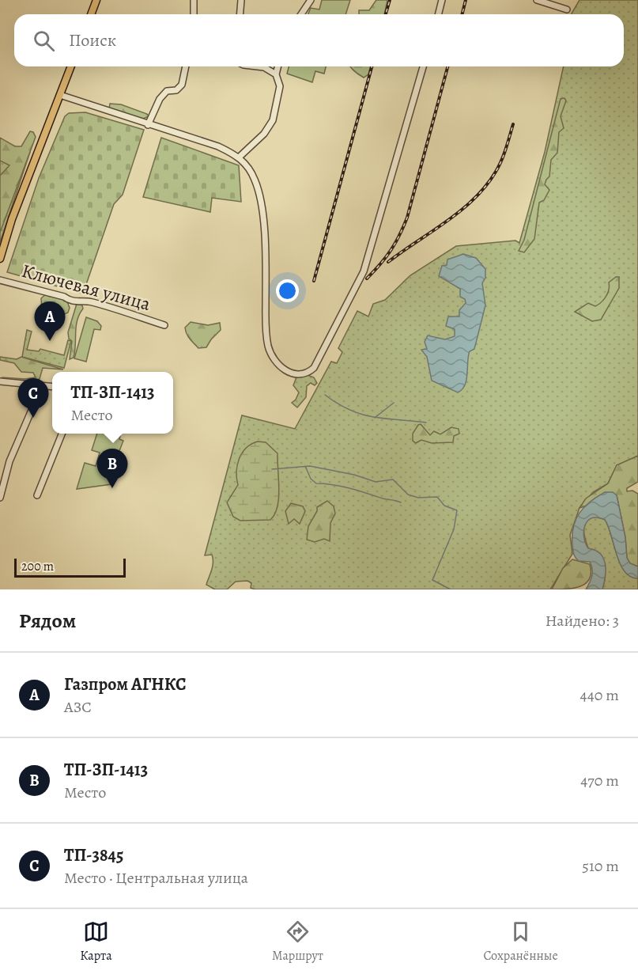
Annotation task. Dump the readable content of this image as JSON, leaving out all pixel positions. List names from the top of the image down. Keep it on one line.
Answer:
{"streets":{"street":["Ключевая улица"]},"scale_bar":"200 m","page":{"search":"Поиск","pins":["A","C","B"],"popup":["ТП-ЗП-1413","Место"],"scale":"200 m","heading":["Рядом","Найдено: 3"],"list":[{"mark":"A","name":"Газпром АГНКС","note":"АЗС","value":"440 m"},{"mark":"B","name":"ТП-ЗП-1413","note":"Место","value":"470 m"},{"mark":"C","name":"ТП-3845","note":"Место · Центральная улица","value":"510 m"}],"nav":["Карта","Маршрут","Сохранённые"]}}
